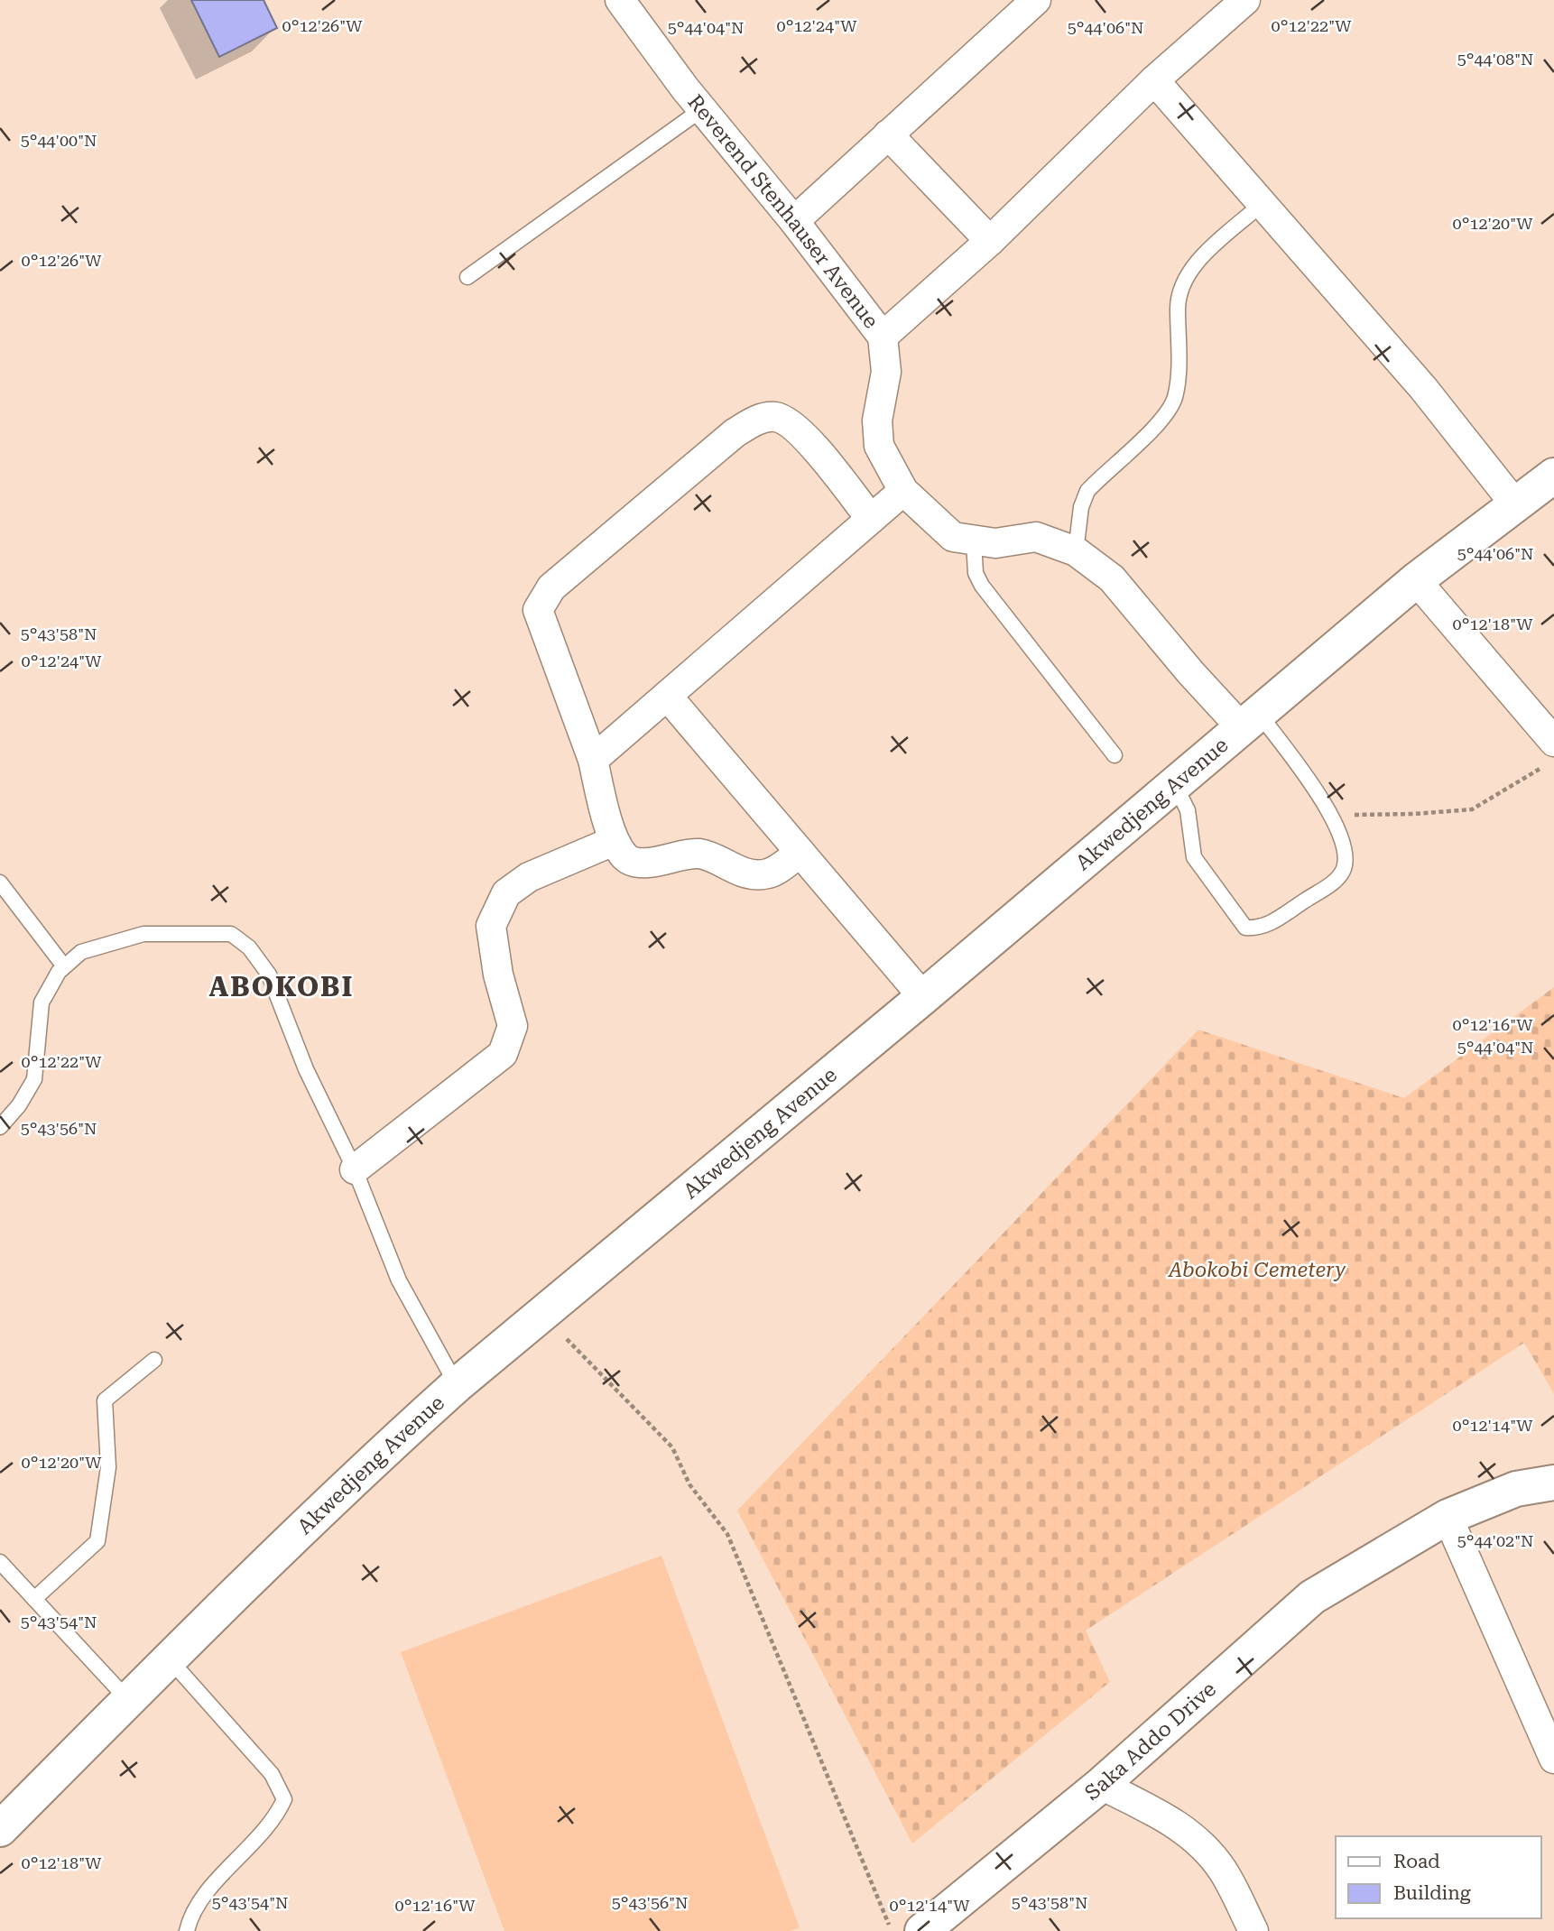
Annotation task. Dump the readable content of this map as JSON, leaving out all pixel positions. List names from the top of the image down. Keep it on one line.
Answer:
{"streets":{"street":["Reverend Stenhauser Avenue","Akwedjeng Avenue","Saka Addo Drive"]},"crossings":[["Reverend Stenhauser Avenue","Akwedjeng Avenue"]],"districts":["ABOKOBI"],"parks":["Abokobi Cemetery"],"legend":["Road","Building"],"coordinates":["0°12'22\"W","0°12'26\"W","0°12'24\"W","5°44'04\"N","5°44'06\"N","5°44'08\"N","5°44'00\"N","0°12'20\"W","0°12'18\"W","5°43'58\"N","0°12'16\"W","5°43'56\"N","0°12'14\"W","5°44'02\"N","5°43'54\"N"]}
